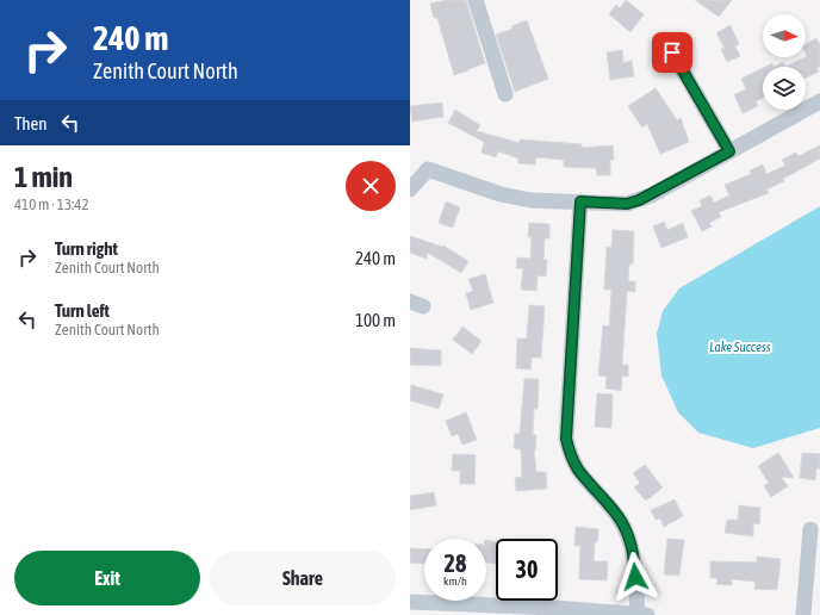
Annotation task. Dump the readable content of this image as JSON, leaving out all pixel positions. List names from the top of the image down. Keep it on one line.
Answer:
{"water":["Lake Success"],"north":"right","page":{"turn":["240 m","Zenith Court North"],"then":"Then","heading":["1 min","410 m · 13:42"],"list":[{"name":"Turn right","note":"Zenith Court North","value":"240 m"},{"name":"Turn left","note":"Zenith Court North","value":"100 m"}],"speed":"28 km/h","limit":"30","buttons":["Exit","Share"]}}
